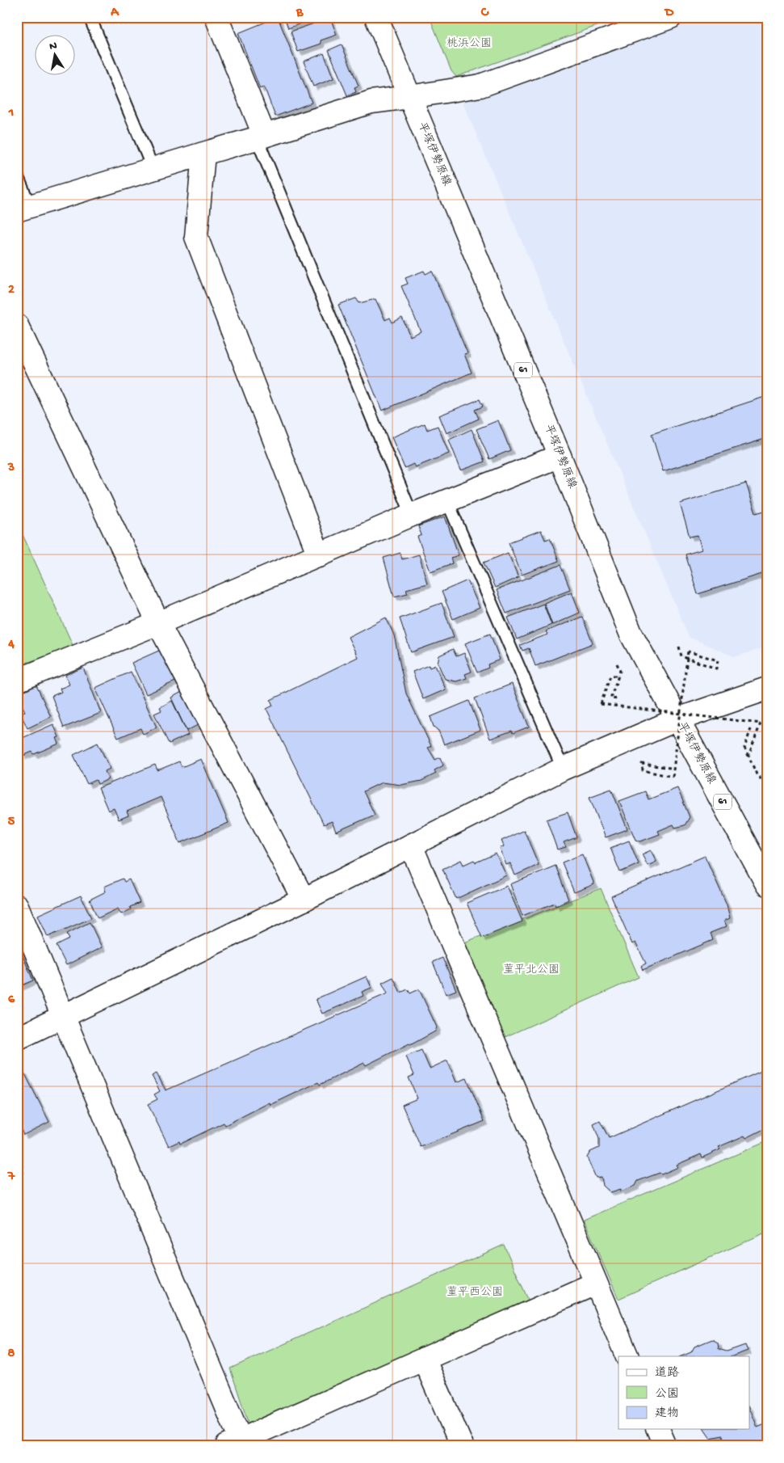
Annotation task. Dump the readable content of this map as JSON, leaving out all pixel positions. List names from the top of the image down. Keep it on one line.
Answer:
{"streets":{"street":["平塚伊勢原線","61"]},"parks":["桃浜公園","菫平北公園","菫平西公園"],"legend":["道路","公園","建物"],"north":"top","grid":{"columns":["A","B","C","D"],"rows":["1","2","3","4","5","6","7","8"]}}
